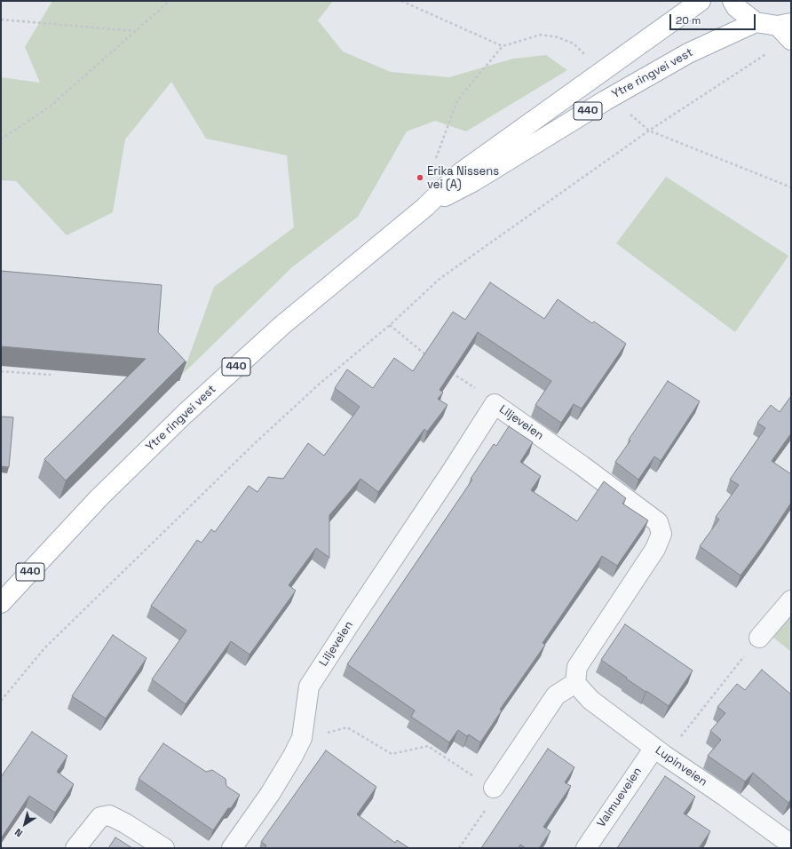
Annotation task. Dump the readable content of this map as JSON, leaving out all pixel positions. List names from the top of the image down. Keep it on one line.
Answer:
{"streets":{"main road":["Ytre ringvei vest","440"],"street":["Liljeveien","Lupinveien","Valmueveien"]},"crossings":[["Liljeveien","Lupinveien"],["Lupinveien","Valmueveien"]],"places":["Erika Nissens vei (A)"],"scale_bar":"20 m","north":"bottom left"}
